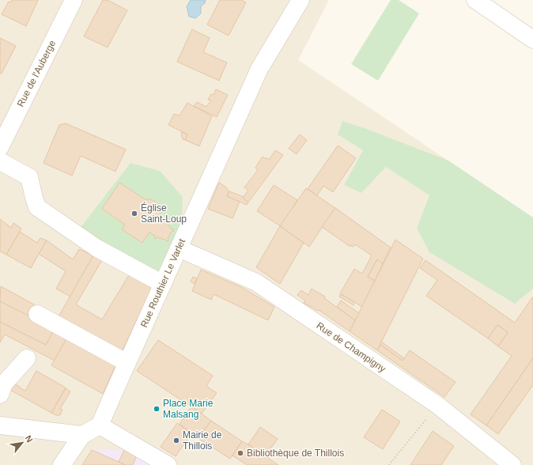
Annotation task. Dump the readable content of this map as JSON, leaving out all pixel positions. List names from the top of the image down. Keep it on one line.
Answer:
{"streets":{"street":["Rue de l'Auberge","Rue Routhier Le Varlet","Rue de Champigny"]},"crossings":[["Rue Routhier Le Varlet","Rue de Champigny"]],"places":["Église Saint-Loup","Place Marie Malsang","Mairie de Thillois","Bibliothèque de Thillois"],"north":"top right"}
